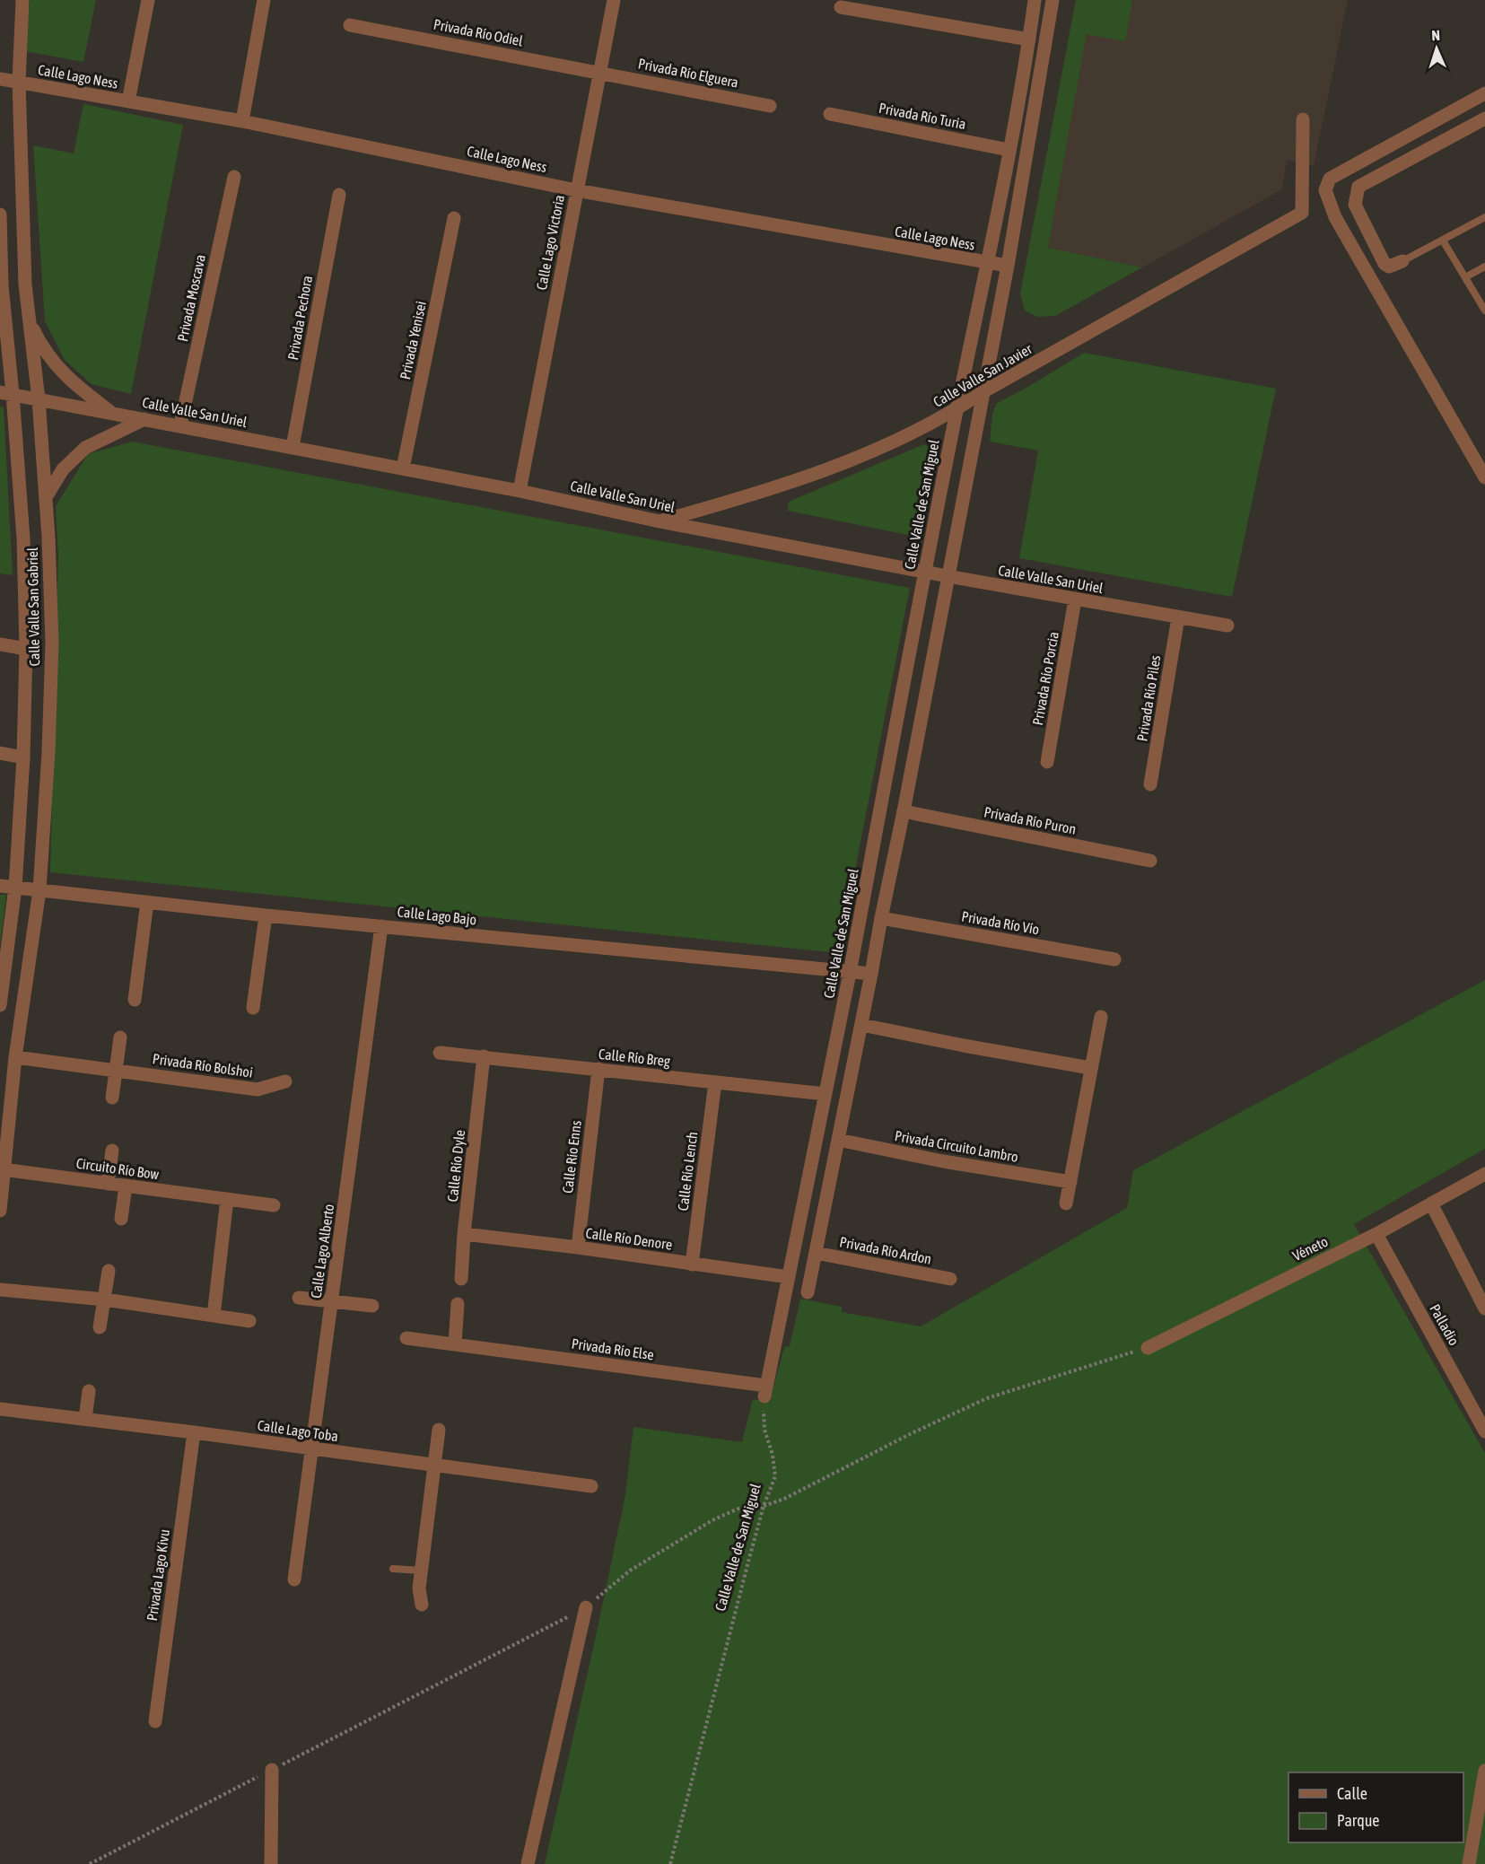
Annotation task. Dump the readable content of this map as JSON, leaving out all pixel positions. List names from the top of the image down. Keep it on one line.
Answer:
{"streets":{"street":["Privada Río Odiel","Privada Río Elguera","Calle Lago Ness","Privada Río Turia","Calle Lago Victoria","Privada Moscava","Privada Pechora","Privada Yenisei","Calle Valle San Javier","Calle Valle San Uriel","Calle Valle de San Miguel","Calle Valle San Gabriel","Privada Río Porcia","Privada Río Piles","Privada Río Puron","Calle Lago Bajo","Privada Río Vío","Calle Río Breg","Privada Río Bolshoi","Privada Circuito Lambro","Calle Río Enns","Calle Río Dyle","Circuito Río Bow","Calle Río Lench","Calle Río Denore","Véneto","Privada Río Ardon","Calle Lago Alberto","Palladio","Privada Río Else","Calle Lago Toba","Privada Lago Kivu"]},"crossings":[["Privada Río Odiel","Privada Río Elguera"],["Privada Río Odiel","Calle Lago Victoria"],["Privada Río Elguera","Calle Lago Victoria"],["Calle Lago Ness","Calle Lago Victoria"],["Calle Lago Ness","Calle Valle de San Miguel"],["Calle Lago Ness","Calle Valle San Gabriel"],["Privada Río Turia","Calle Valle de San Miguel"],["Calle Lago Victoria","Calle Valle San Uriel"],["Privada Moscava","Calle Valle San Uriel"],["Privada Pechora","Calle Valle San Uriel"],["Privada Yenisei","Calle Valle San Uriel"],["Calle Valle San Javier","Calle Valle San Uriel"],["Calle Valle San Javier","Calle Valle de San Miguel"],["Calle Valle San Uriel","Calle Valle de San Miguel"],["Calle Valle San Uriel","Calle Valle San Gabriel"],["Calle Valle San Uriel","Privada Río Porcia"],["Calle Valle San Uriel","Privada Río Piles"],["Calle Valle de San Miguel","Calle Lago Bajo"],["Calle Valle de San Miguel","Calle Río Breg"],["Calle Valle de San Miguel","Calle Río Denore"],["Calle Valle de San Miguel","Privada Río Else"],["Calle Valle San Gabriel","Calle Lago Bajo"],["Calle Valle San Gabriel","Privada Río Bolshoi"],["Calle Valle San Gabriel","Circuito Río Bow"],["Calle Lago Bajo","Calle Lago Alberto"],["Calle Río Breg","Calle Río Enns"],["Calle Río Breg","Calle Río Dyle"],["Calle Río Breg","Calle Río Lench"],["Calle Río Enns","Calle Río Denore"],["Calle Río Dyle","Calle Río Denore"],["Calle Río Lench","Calle Río Denore"],["Véneto","Palladio"],["Calle Lago Alberto","Calle Lago Toba"],["Calle Lago Toba","Privada Lago Kivu"]],"legend":["Calle","Parque"],"north":"top"}
